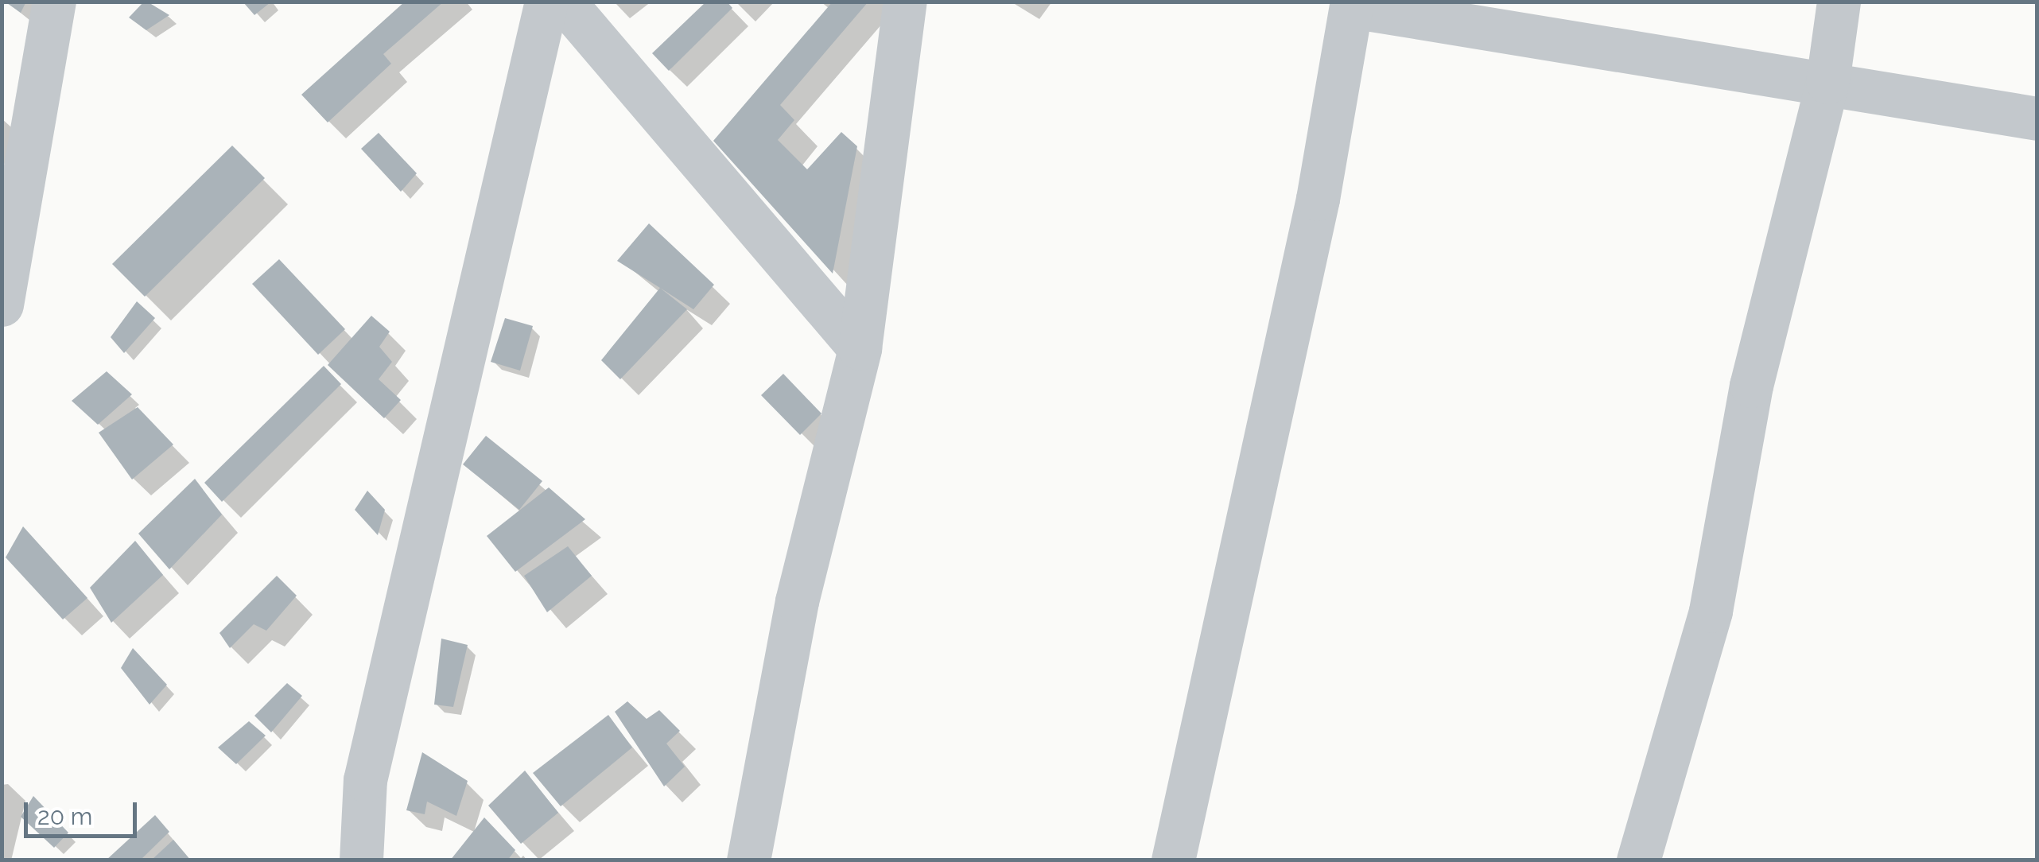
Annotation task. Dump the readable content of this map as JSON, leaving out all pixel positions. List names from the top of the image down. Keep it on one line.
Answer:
{"scale_bar":"20 m"}
